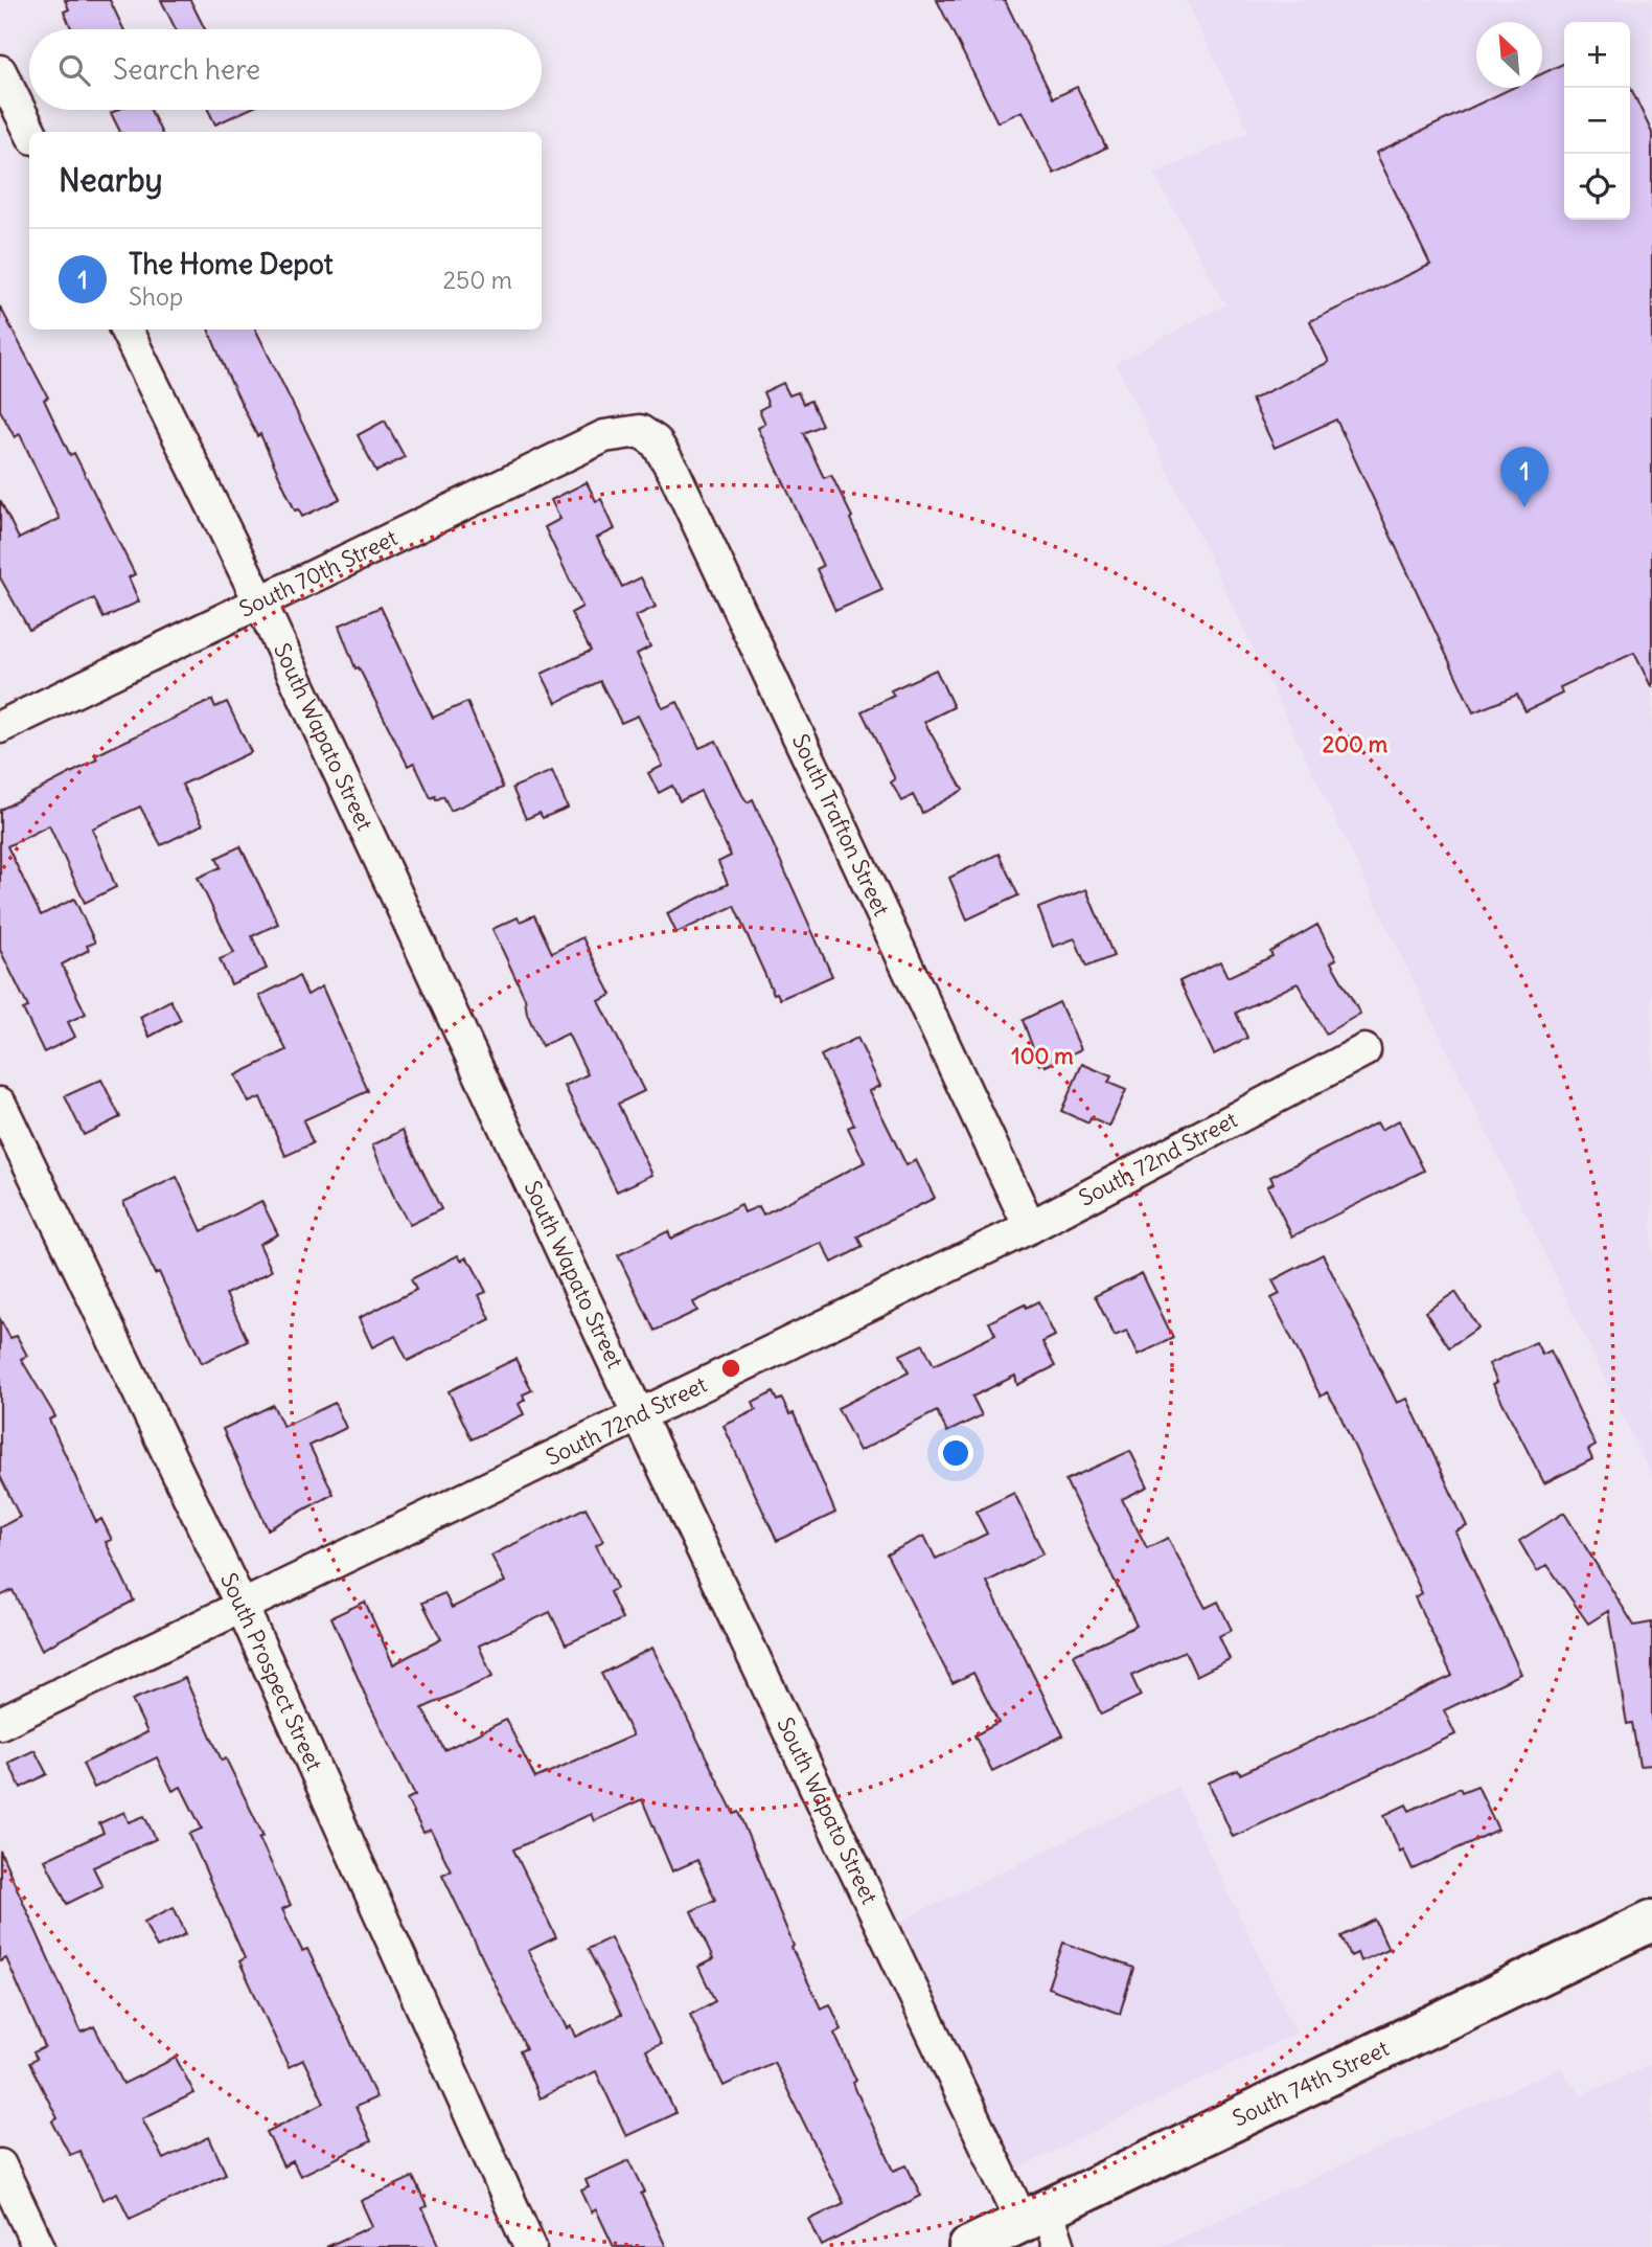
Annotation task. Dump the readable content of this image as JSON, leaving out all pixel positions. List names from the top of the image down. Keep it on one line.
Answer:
{"streets":{"main road":["South 74th Street"],"street":["South 70th Street","South Wapato Street","South Trafton Street","South 72nd Street","South Prospect Street"]},"crossings":[["South 70th Street","South Wapato Street"],["South 70th Street","South Trafton Street"],["South Wapato Street","South 72nd Street"],["South Wapato Street","South 74th Street"],["South Trafton Street","South 72nd Street"],["South 72nd Street","South Prospect Street"]],"north":"top left","page":{"map_buttons":["+","−"],"search":"Search here","heading":"Nearby","list":[{"mark":"1","name":"The Home Depot","note":"Shop","value":"250 m"}],"pins":"1"},"rings":["200 m","100 m"]}
